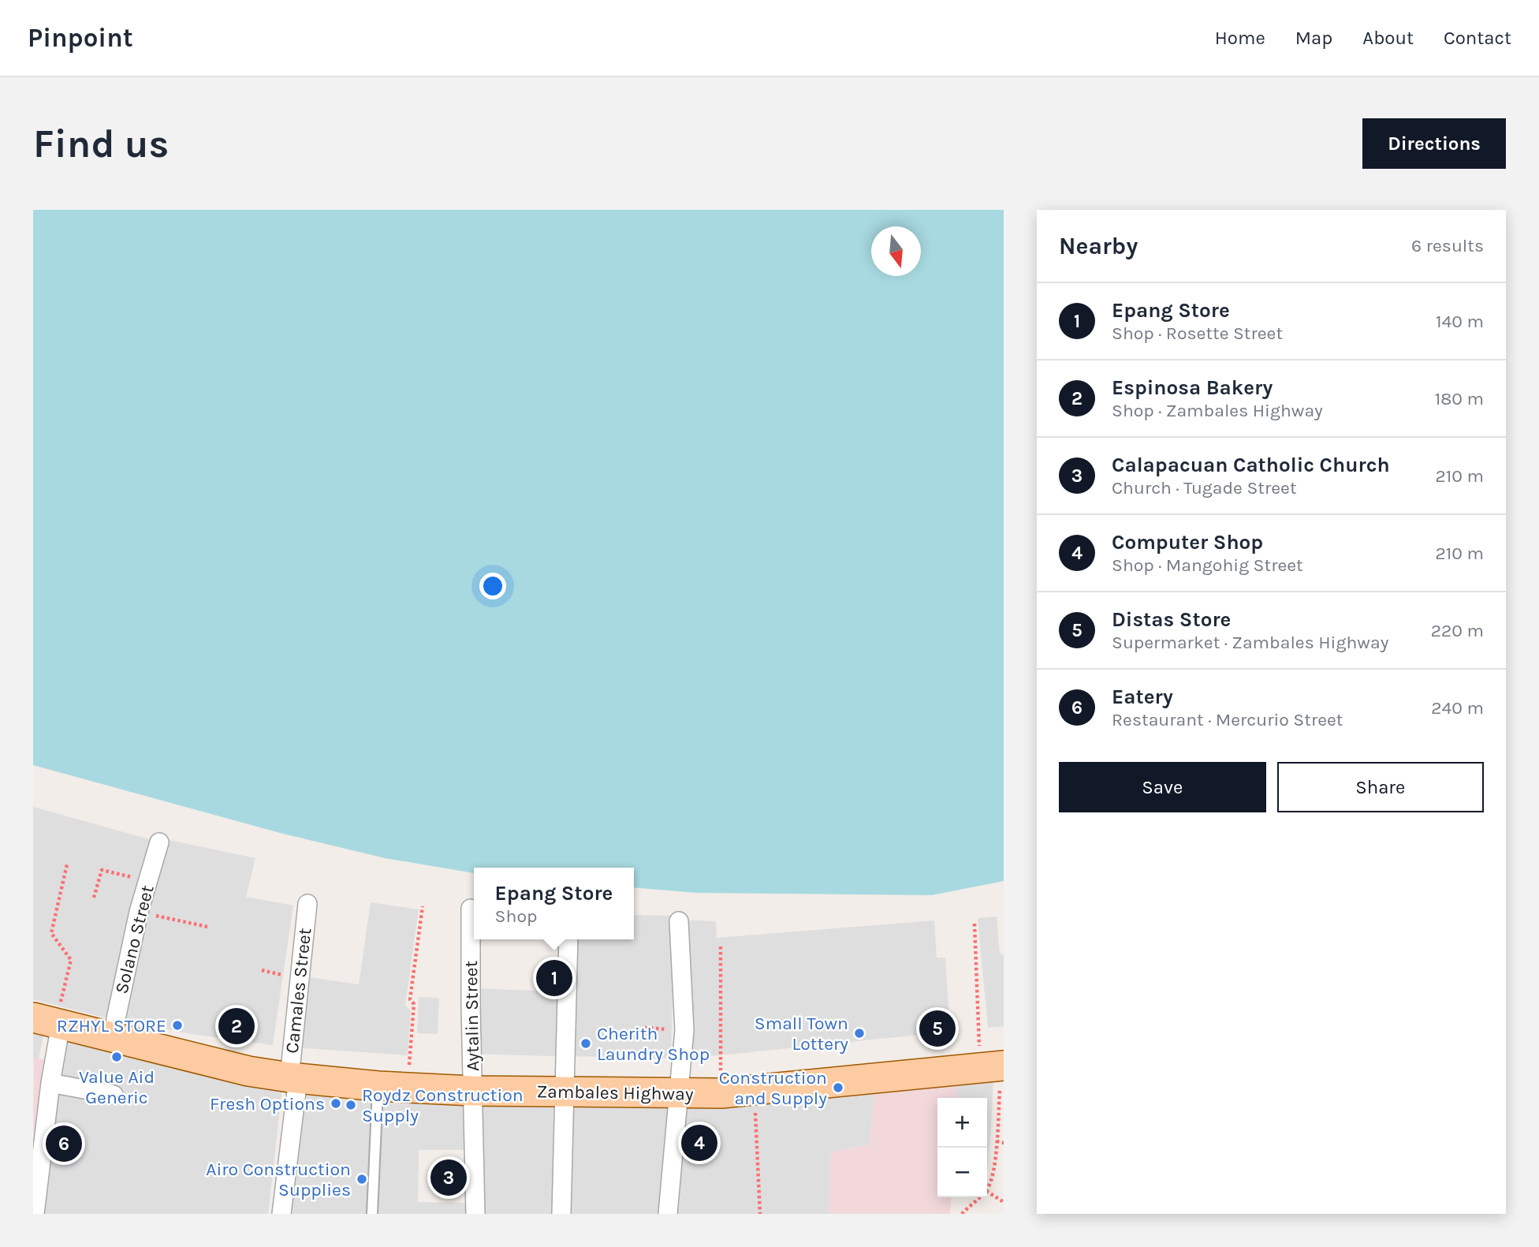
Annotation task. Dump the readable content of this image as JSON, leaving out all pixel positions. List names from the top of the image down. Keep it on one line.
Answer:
{"streets":{"main road":["Zambales Highway"],"street":["Solano Street","Camales Street","Aytalin Street"]},"crossings":[["Solano Street","Zambales Highway"],["Camales Street","Zambales Highway"],["Aytalin Street","Zambales Highway"]],"places":["RZHYL STORE","Small Town Lottery","Cherith Laundry Shop","Value Aid Generic","Construction and Supply","Fresh Options","Roydz Construction Supply","Airo Construction Supplies"],"north":"bottom","page":{"header":"Pinpoint","nav":["Home","Map","About","Contact"],"buttons":["Directions",["Save","Share"]],"title":"Find us","heading":["Nearby","6 results"],"list":[{"mark":"1","name":"Epang Store","note":"Shop · Rosette Street","value":"140 m"},{"mark":"2","name":"Espinosa Bakery","note":"Shop · Zambales Highway","value":"180 m"},{"mark":"3","name":"Calapacuan Catholic Church","note":"Church · Tugade Street","value":"210 m"},{"mark":"4","name":"Computer Shop","note":"Shop · Mangohig Street","value":"210 m"},{"mark":"5","name":"Distas Store","note":"Supermarket · Zambales Highway","value":"220 m"},{"mark":"6","name":"Eatery","note":"Restaurant · Mercurio Street","value":"240 m"}],"popup":["Epang Store","Shop"],"pins":["1","2","5","4","6","3"],"map_buttons":["+","−"]}}
